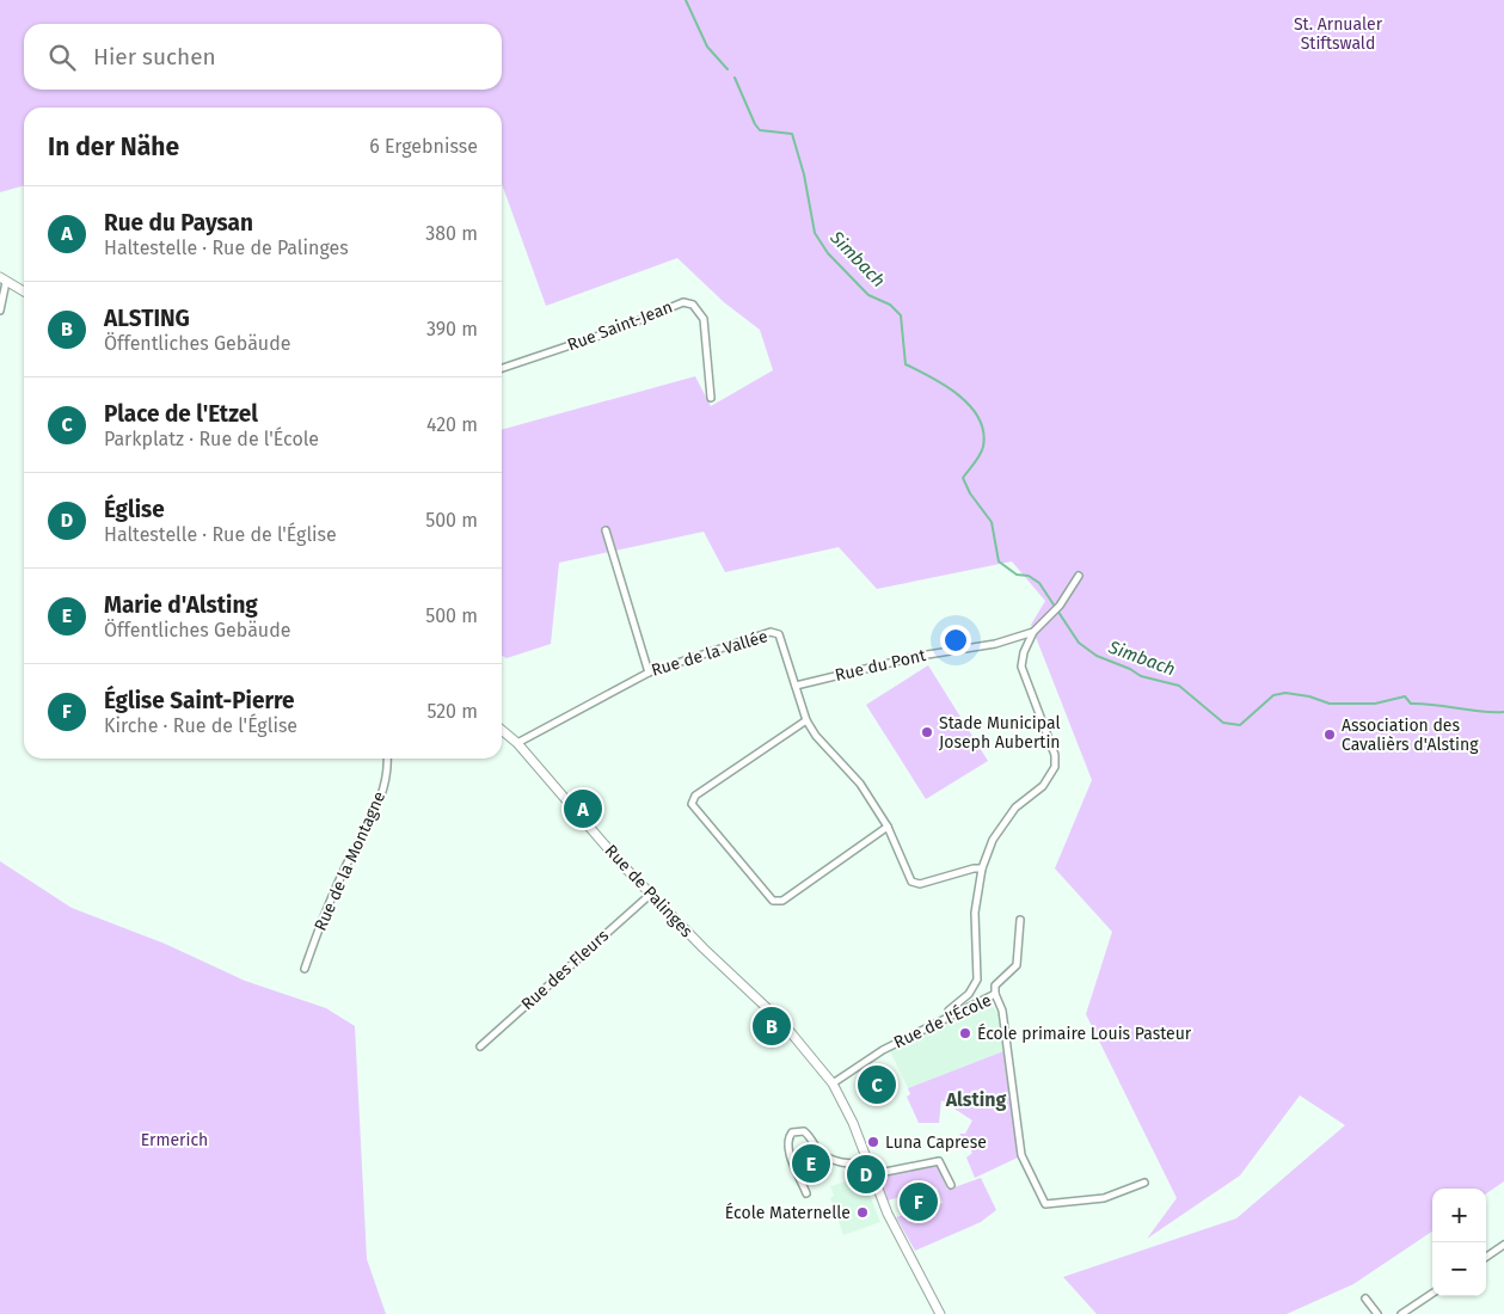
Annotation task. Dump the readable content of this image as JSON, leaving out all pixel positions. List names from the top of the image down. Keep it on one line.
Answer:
{"streets":{"main road":["Rue de Palinges"],"street":["Rue Saint-Jean","Rue de la Vallée","Rue du Pont","Rue de la Montagne","Rue des Fleurs","Rue de l'École"]},"crossings":[["Rue de la Vallée","Rue du Pont"],["Rue de la Vallée","Rue de Palinges"],["Rue de Palinges","Rue des Fleurs"],["Rue de Palinges","Rue de l'École"]],"districts":["Alsting"],"water":["Simbach"],"parks":["St. Arnualer Stiftswald","Ermerich"],"places":["Stade Municipal Joseph Aubertin","Association des Cavalièrs d'Alsting","École primaire Louis Pasteur","Luna Caprese","École Maternelle"],"page":{"search":"Hier suchen","heading":["In der Nähe","6 Ergebnisse"],"list":[{"mark":"A","name":"Rue du Paysan","note":"Haltestelle · Rue de Palinges","value":"380 m"},{"mark":"B","name":"ALSTING","note":"Öffentliches Gebäude","value":"390 m"},{"mark":"C","name":"Place de l'Etzel","note":"Parkplatz · Rue de l'École","value":"420 m"},{"mark":"D","name":"Église","note":"Haltestelle · Rue de l'Église","value":"500 m"},{"mark":"E","name":"Marie d'Alsting","note":"Öffentliches Gebäude","value":"500 m"},{"mark":"F","name":"Église Saint-Pierre","note":"Kirche · Rue de l'Église","value":"520 m"}],"pins":["A","B","C","E","D","F"],"map_buttons":["+","−"]}}
